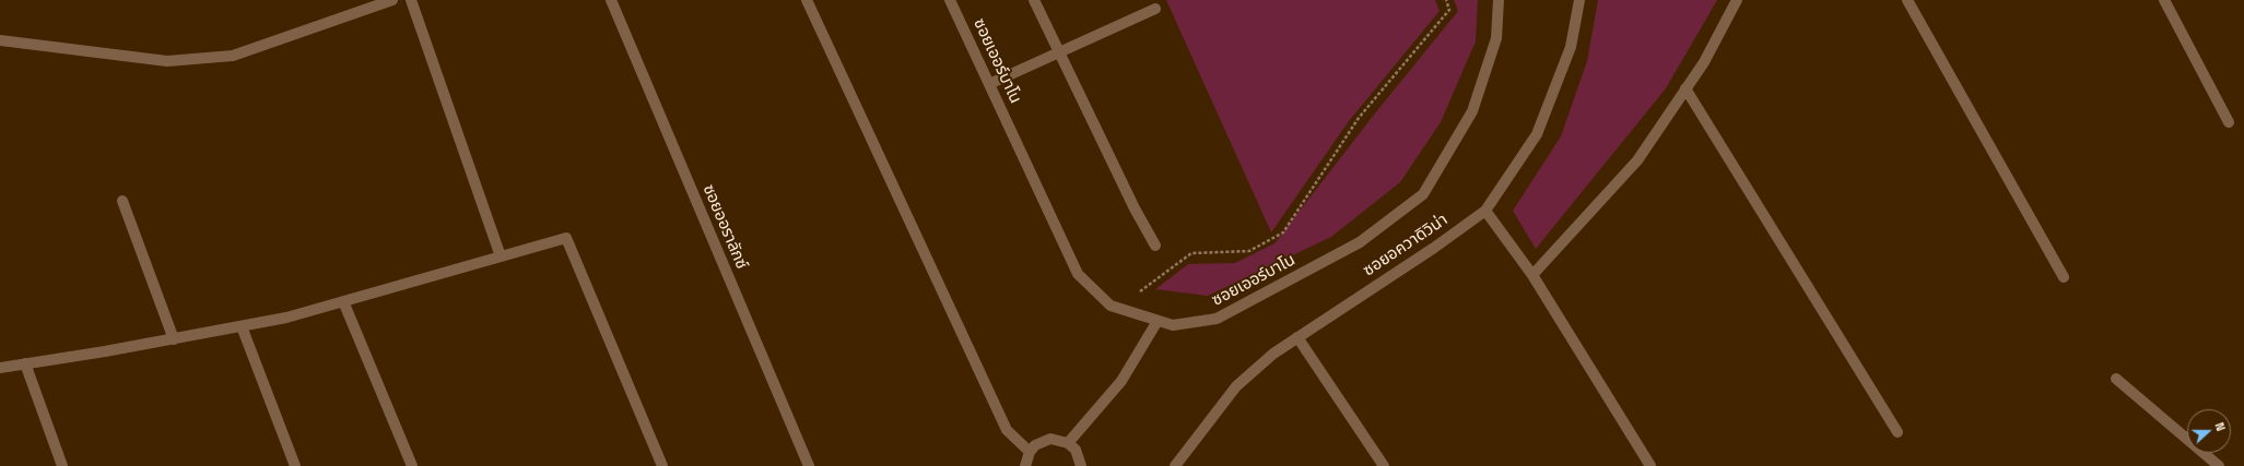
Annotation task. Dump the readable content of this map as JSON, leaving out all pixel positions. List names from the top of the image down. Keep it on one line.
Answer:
{"streets":{"street":["ซอยเออร์บาโน","ซอยออราลักซ์","ซอยอควาดิวิน่า"]},"north":"right"}
